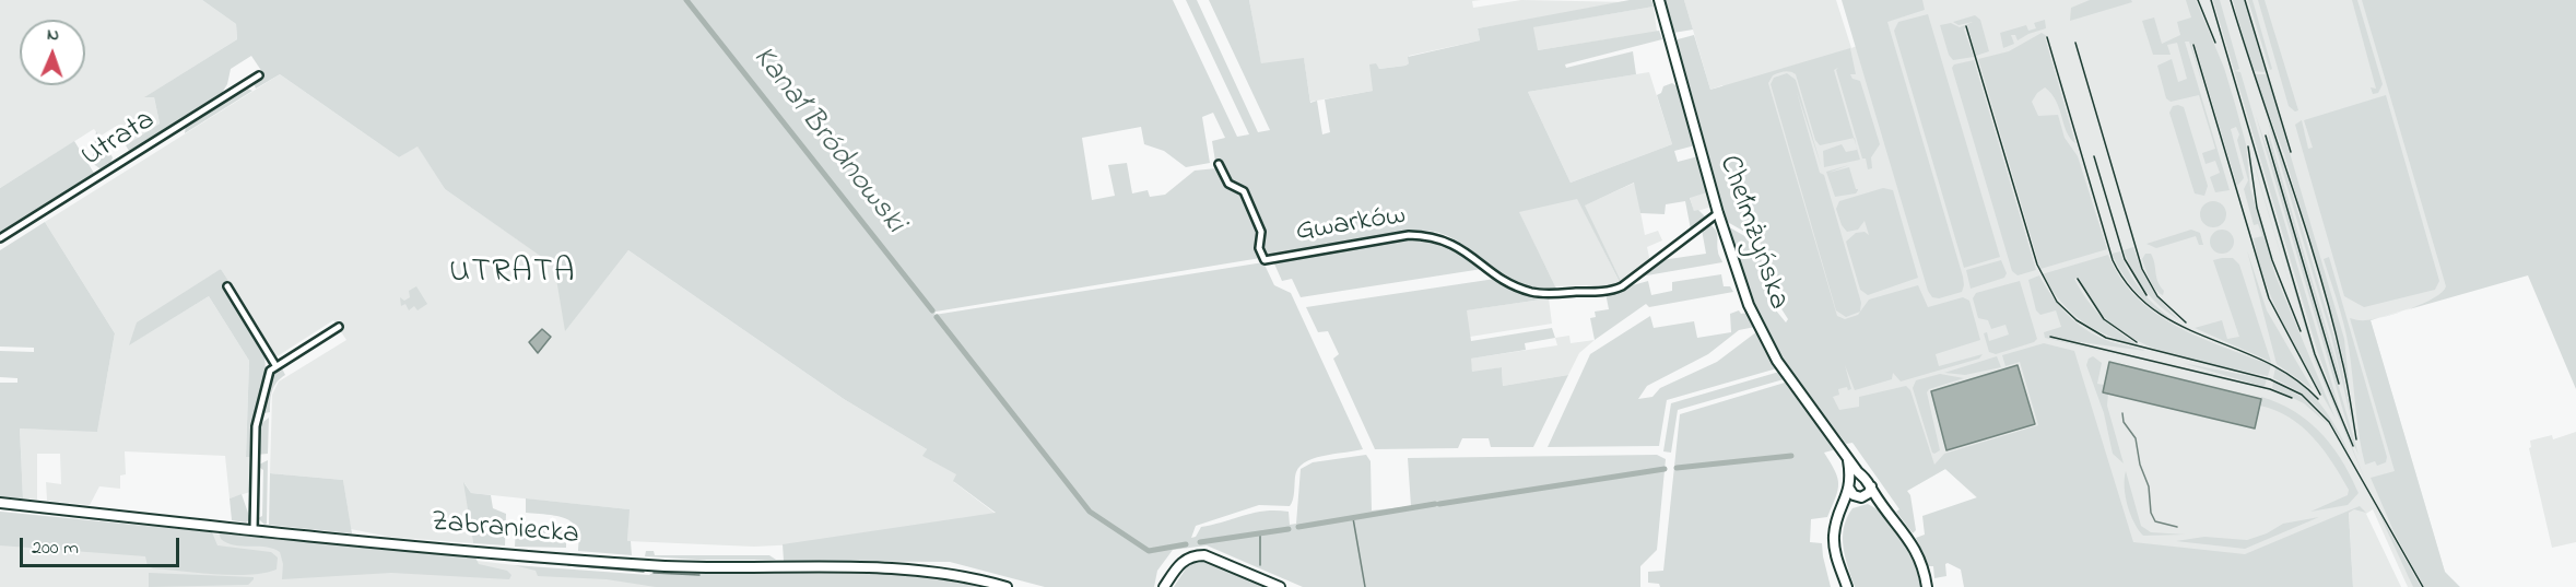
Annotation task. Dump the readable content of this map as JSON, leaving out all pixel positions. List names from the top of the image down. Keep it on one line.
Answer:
{"streets":{"main road":["Chełmżyńska","Zabraniecka"],"street":["Utrata","Gwarków"]},"crossings":[["Gwarków","Chełmżyńska"]],"districts":["UTRATA"],"water":["Kanał Bródnowski"],"scale_bar":"200 m","north":"top"}
